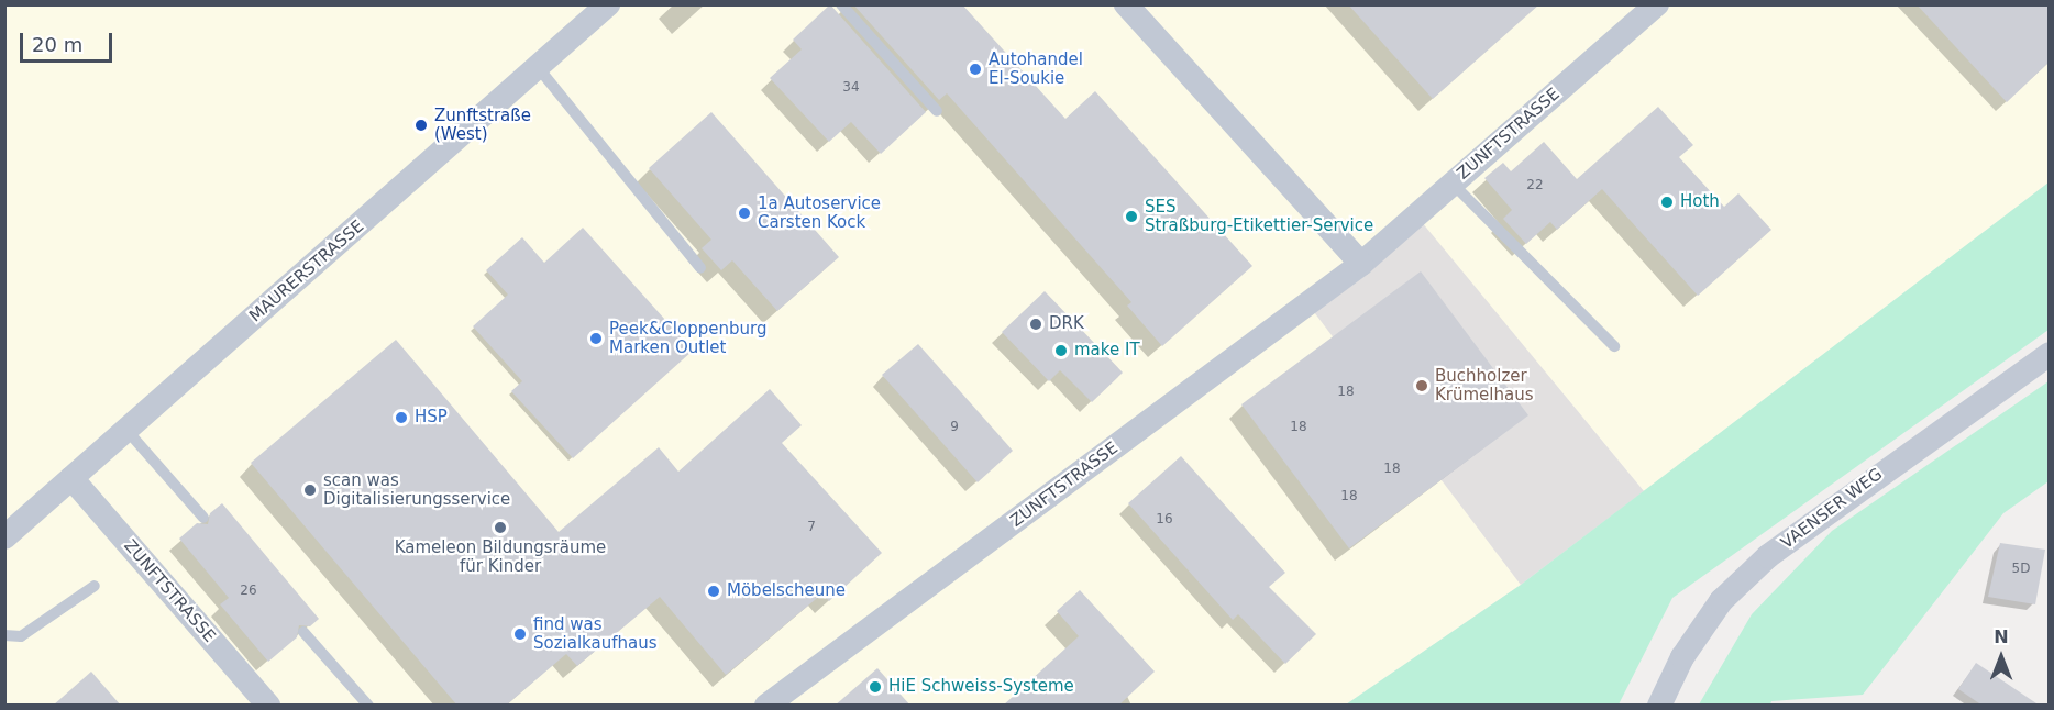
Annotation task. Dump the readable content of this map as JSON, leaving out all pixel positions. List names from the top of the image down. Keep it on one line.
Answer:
{"streets":{"street":["ZUNFTSTRASSE","MAURERSTRASSE","VAENSER WEG"]},"crossings":[["ZUNFTSTRASSE","MAURERSTRASSE"]],"places":["Autohandel El-Soukie","Zunftstraße (West)","Hoth","1a Autoservice Carsten Kock","SES Straßburg-Etikettier-Service","DRK","Peek&Cloppenburg Marken Outlet","make IT","Buchholzer Krümelhaus","HSP","scan was Digitalisierungsservice","Kameleon Bildungsräume für Kinder","Möbelscheune","find was Sozialkaufhaus","HiE Schweiss-Systeme"],"house_numbers":["34","22","18","9","18","18","18","16","7","5D","26"],"scale_bar":"20 m","north":"top"}
